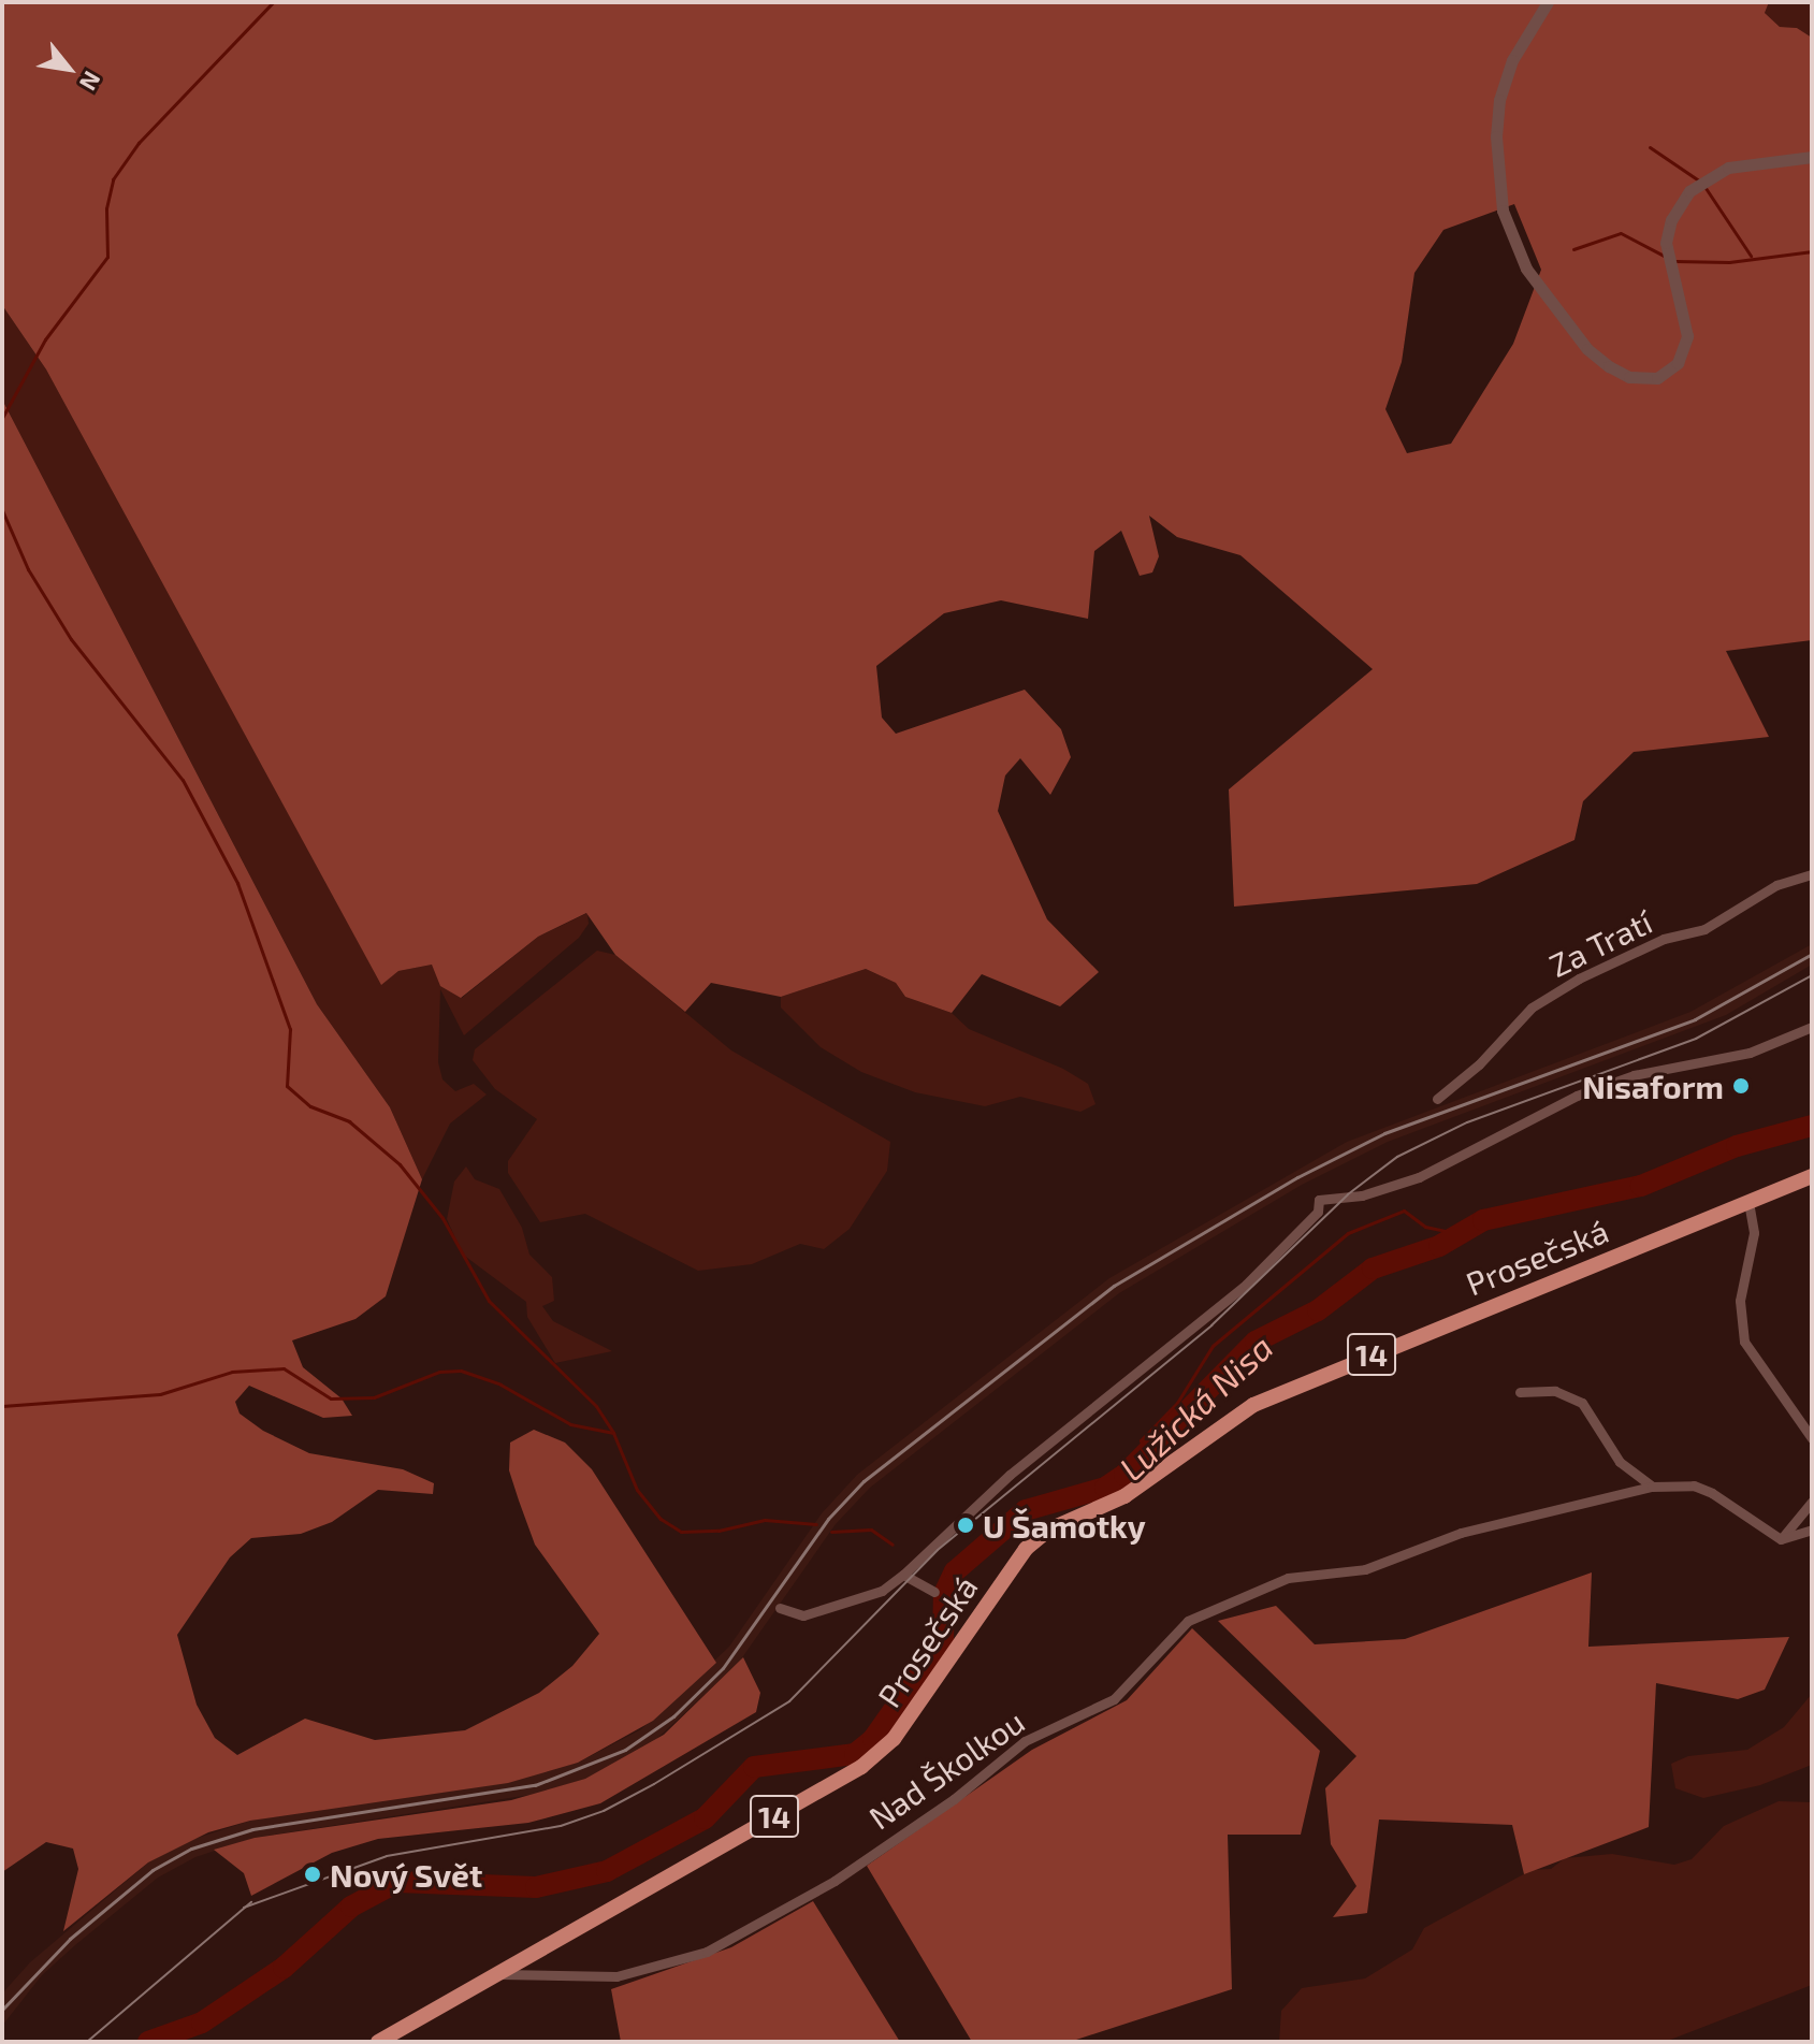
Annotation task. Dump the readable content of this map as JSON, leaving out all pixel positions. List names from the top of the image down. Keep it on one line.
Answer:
{"streets":{"main road":["Prosečská","14"],"street":["Za Tratí","Nad Školkou"]},"crossings":[["Prosečská","Nad Školkou"]],"water":["Lužická Nisa"],"places":["Nisaform","U Šamotky","Nový Svět"],"north":"bottom right"}
